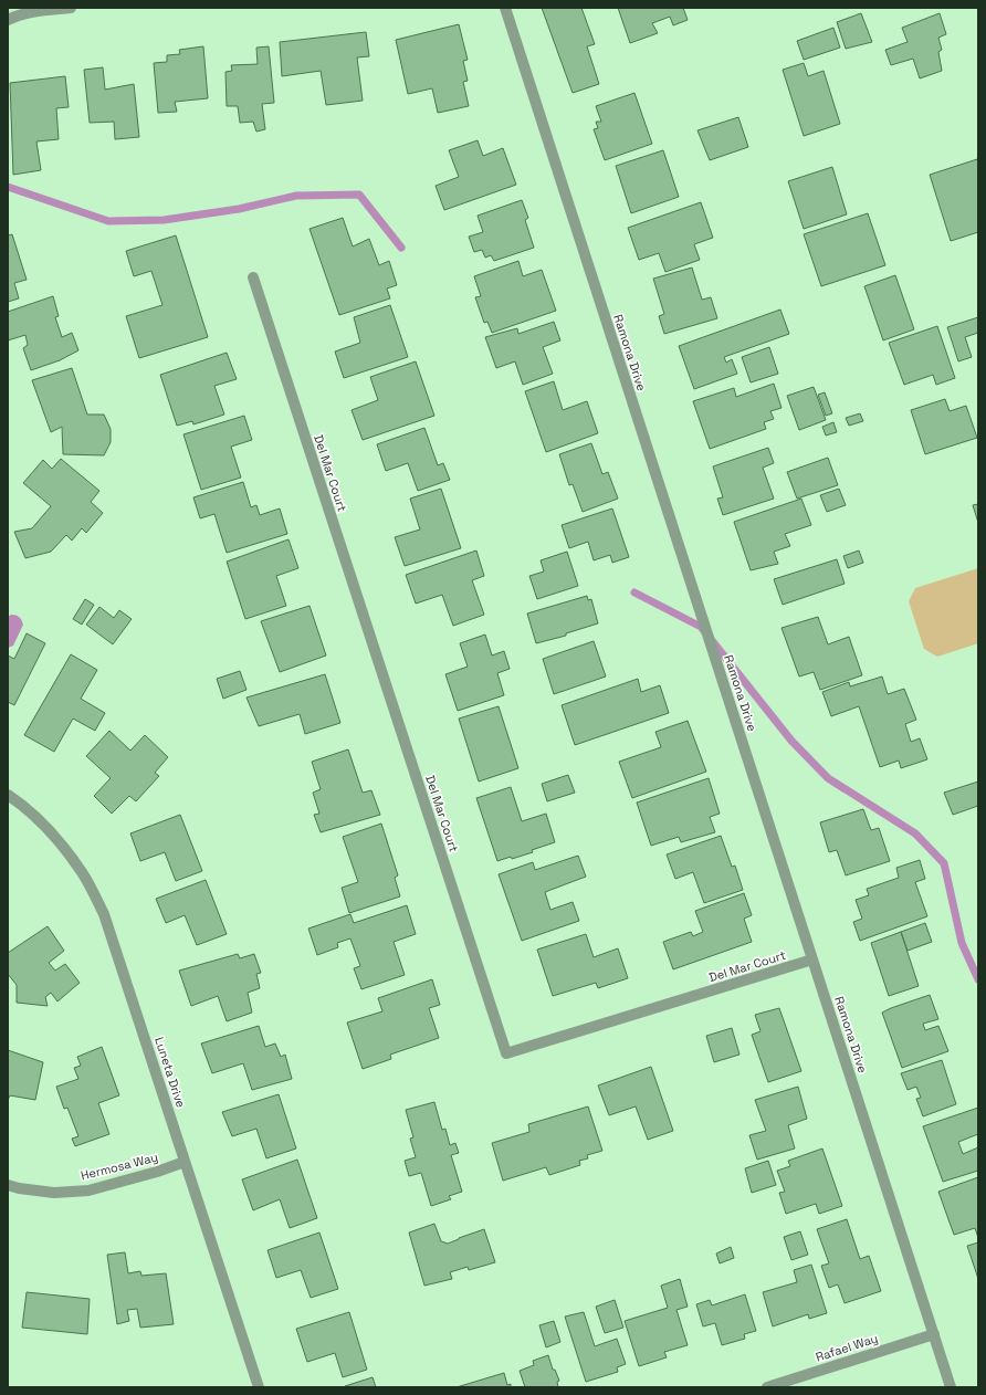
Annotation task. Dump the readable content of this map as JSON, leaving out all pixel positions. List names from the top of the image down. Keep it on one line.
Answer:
{"streets":{"street":["Ramona Drive","Del Mar Court","Luneta Drive","Hermosa Way","Rafael Way"]},"crossings":[["Ramona Drive","Del Mar Court"],["Ramona Drive","Rafael Way"],["Luneta Drive","Hermosa Way"]]}
